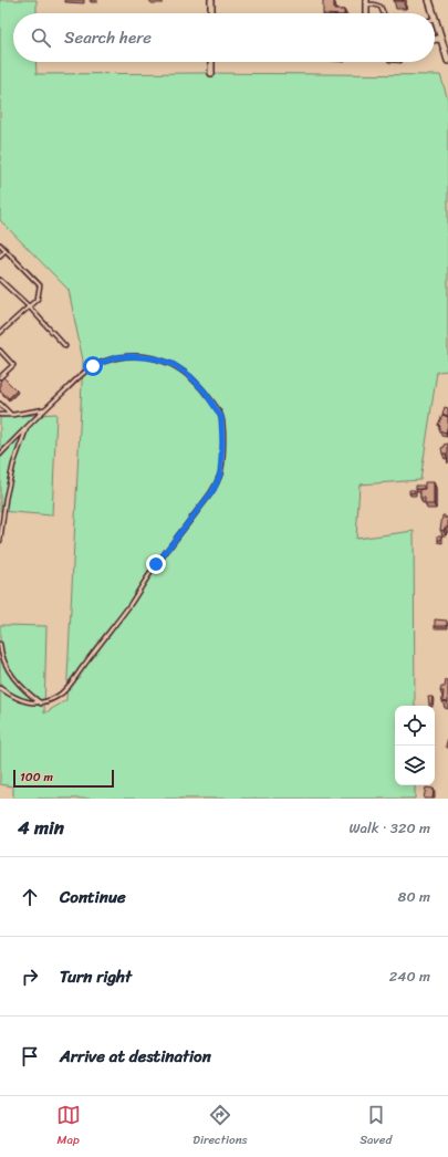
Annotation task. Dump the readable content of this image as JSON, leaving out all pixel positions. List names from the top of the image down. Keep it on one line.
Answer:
{"scale_bar":"100 m","page":{"search":"Search here","scale":"100 m","heading":["4 min","Walk · 320 m"],"list":[["Continue","80 m"],["Turn right","240 m"],"Arrive at destination"],"nav":["Map","Directions","Saved"]}}
